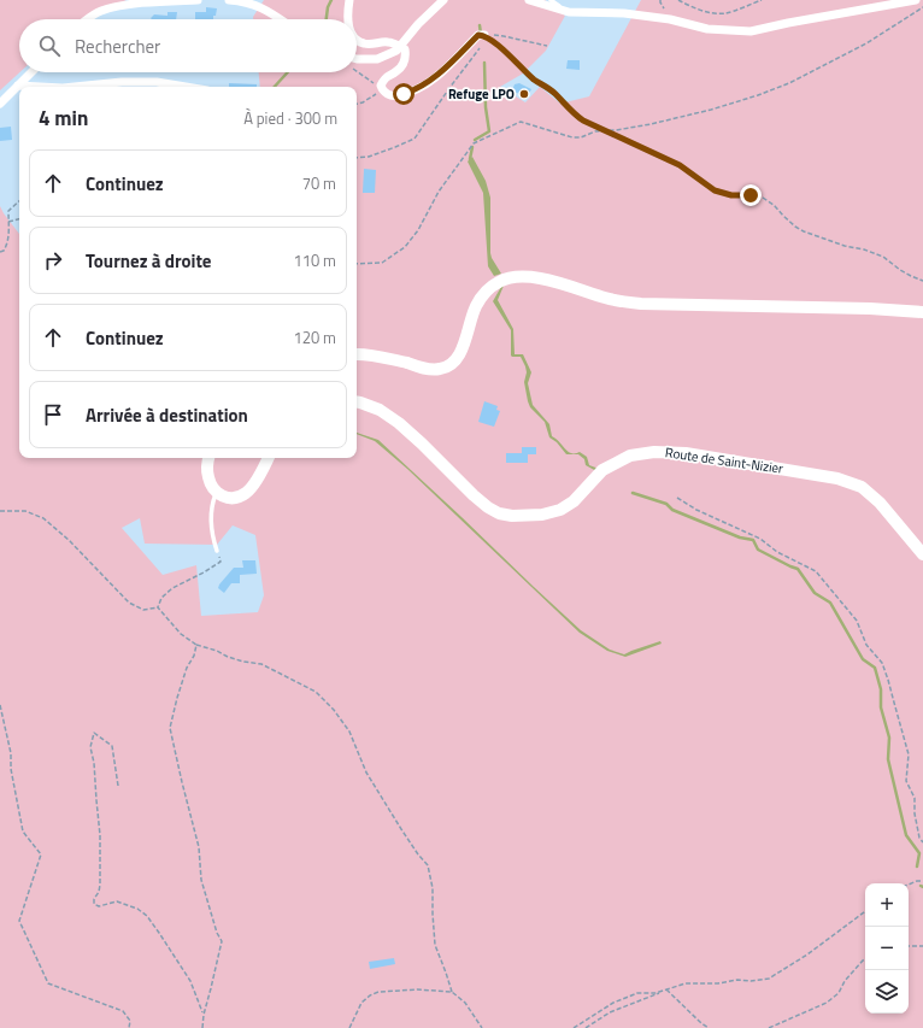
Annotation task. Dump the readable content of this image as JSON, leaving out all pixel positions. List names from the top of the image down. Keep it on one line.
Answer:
{"streets":{"main road":["Route de Saint-Nizier"]},"places":["Refuge LPO"],"page":{"search":"Rechercher","heading":["4 min","À pied · 300 m"],"list":[["Continuez","70 m"],["Tournez à droite","110 m"],["Continuez","120 m"],"Arrivée à destination"],"map_buttons":["+","−"]}}
